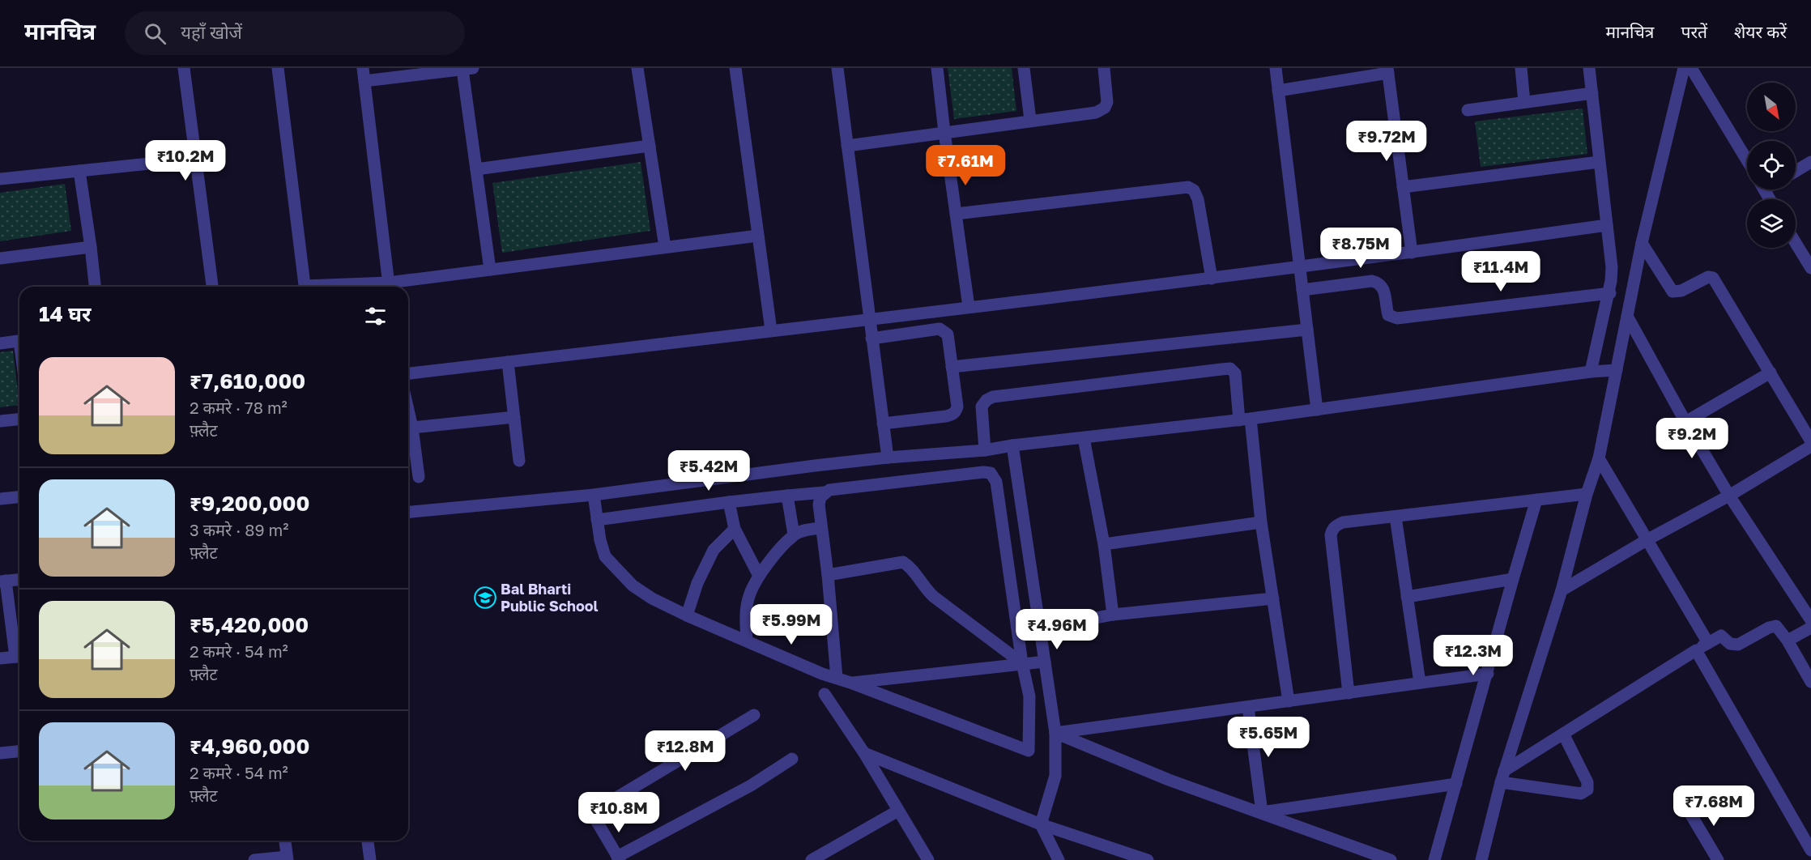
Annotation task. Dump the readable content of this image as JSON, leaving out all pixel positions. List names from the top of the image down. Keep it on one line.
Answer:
{"places":{"school or university":["Bal Bharti Public School"]},"north":"bottom right","page":{"header":"मानचित्र","search":"यहाँ खोजें","nav":["मानचित्र","परतें","शेयर करें"],"price":["₹9.72M","₹10.2M","₹7.61M","₹8.75M","₹11.4M","₹9.2M","₹5.42M","₹5.99M","₹4.96M","₹12.3M","₹5.65M","₹12.8M","₹7.68M","₹10.8M"],"heading":"14 घर","list":[{"name":"₹7,610,000","note":"2 कमरे · 78 m² · फ़्लैट"},{"name":"₹9,200,000","note":"3 कमरे · 89 m² · फ़्लैट"},{"name":"₹5,420,000","note":"2 कमरे · 54 m² · फ़्लैट"},{"name":"₹4,960,000","note":"2 कमरे · 54 m² · फ़्लैट"}]}}
